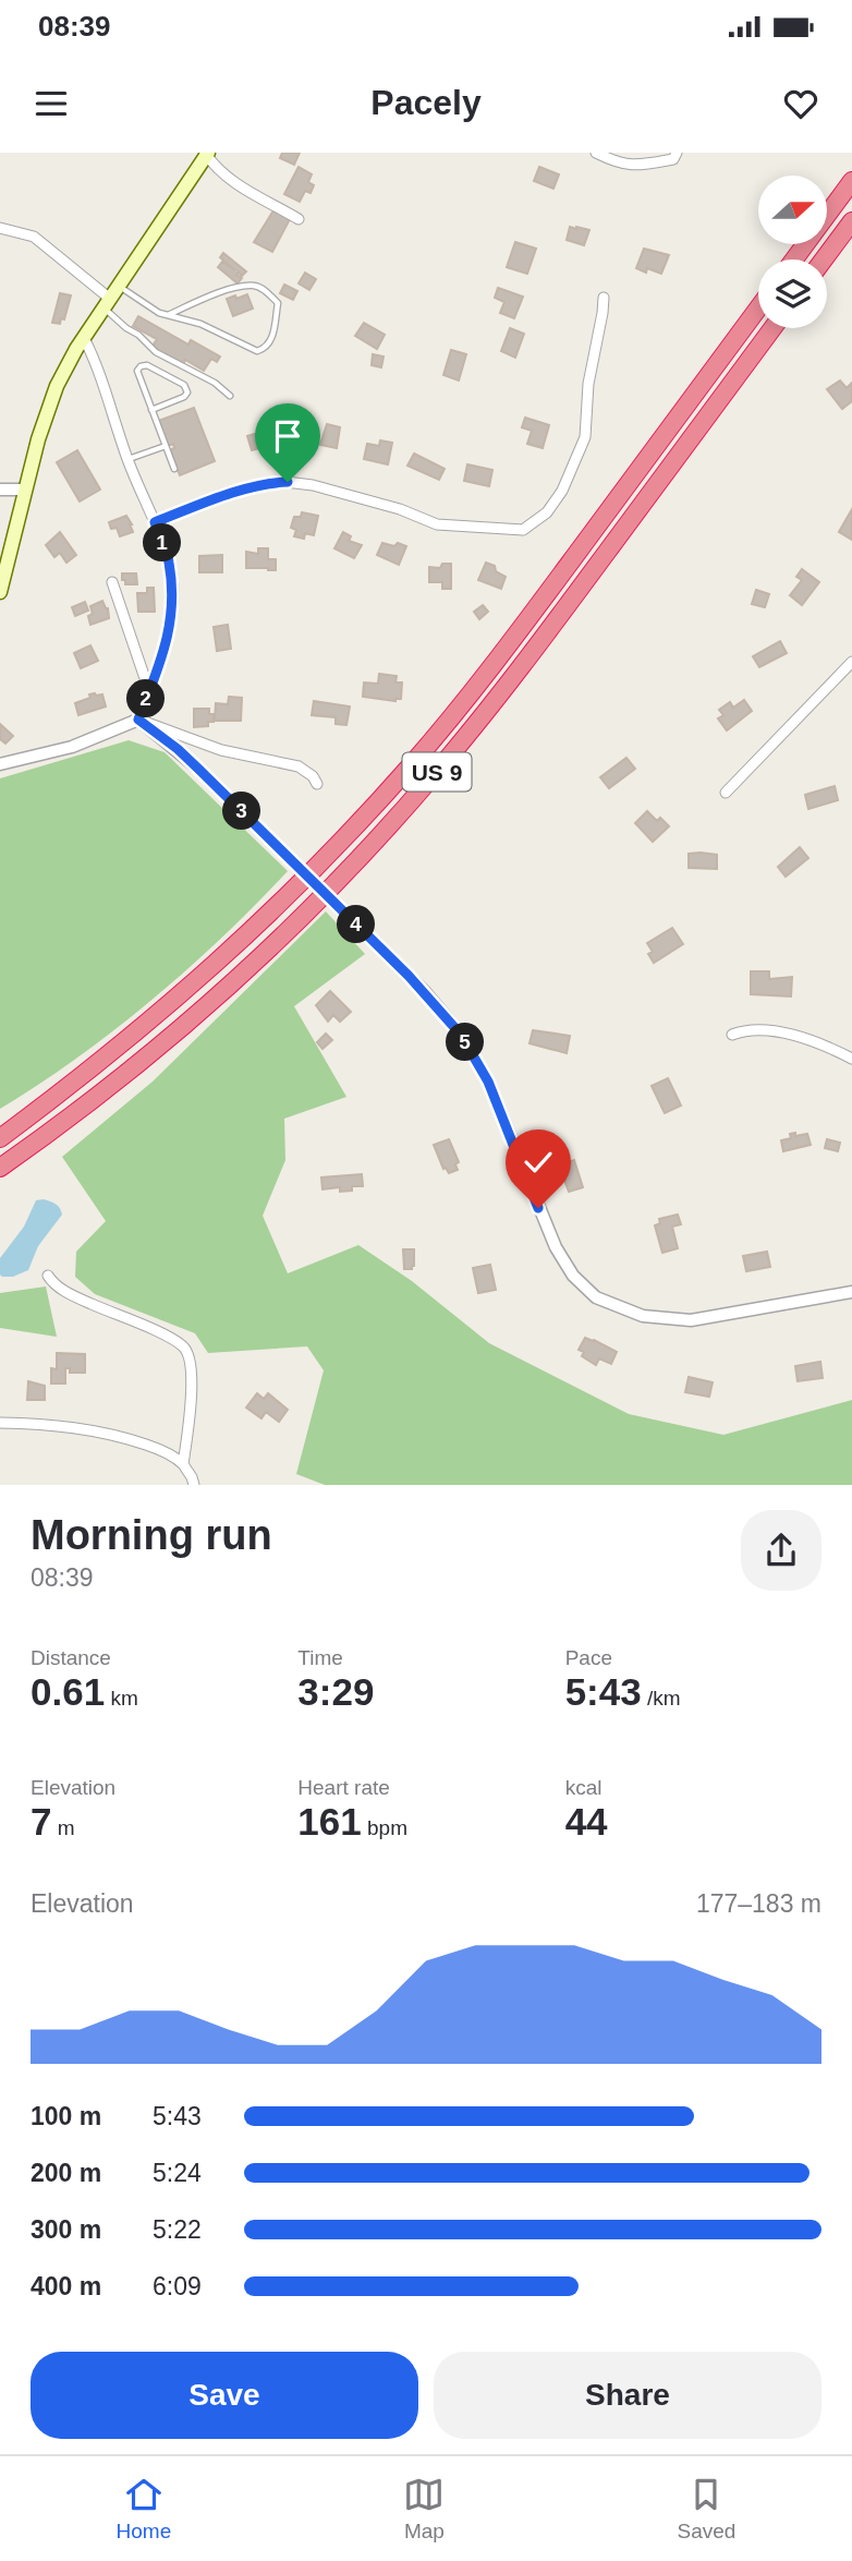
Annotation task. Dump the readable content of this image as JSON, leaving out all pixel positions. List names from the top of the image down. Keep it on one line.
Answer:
{"streets":{"highway":["US 9"]},"north":"right","page":{"status":"08:39","header":"Pacely","pins":["1","2","3","4","5"],"heading":["Morning run","08:39"],"stats":[["Distance","0.61 km"],["Time","3:29"],["Pace","5:43 /km"],["Elevation","7 m"],["Heart rate","161 bpm"],["kcal","44"]],"chart":["Elevation","177–183 m"],"list":[{"name":"100 m","note":"5:43"},{"name":"200 m","note":"5:24"},{"name":"300 m","note":"5:22"},{"name":"400 m","note":"6:09"}],"buttons":["Save","Share"],"tabs":["Home","Map","Saved"]}}
